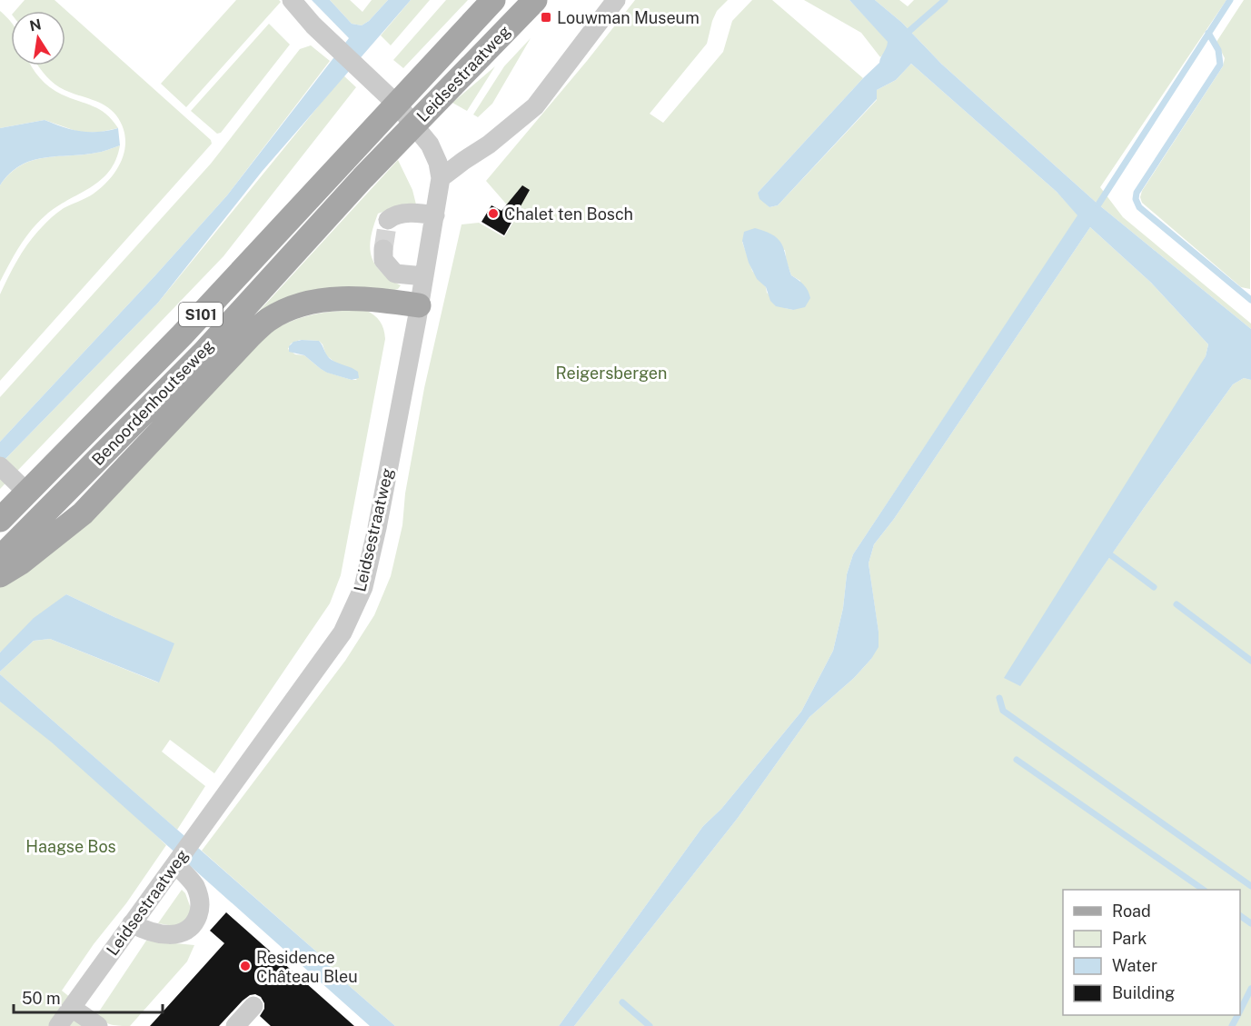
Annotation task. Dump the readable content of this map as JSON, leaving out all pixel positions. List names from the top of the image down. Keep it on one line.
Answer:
{"streets":{"main road":["Leidsestraatweg","S101","Benoordenhoutseweg"]},"crossings":[["Leidsestraatweg","Benoordenhoutseweg"]],"parks":["Reigersbergen","Haagse Bos"],"places":{"transit":["Louwman Museum"],"other":["Chalet ten Bosch","Residence Château Bleu"]},"legend":["Road","Park","Water","Building"],"scale_bar":"50 m","north":"top"}
